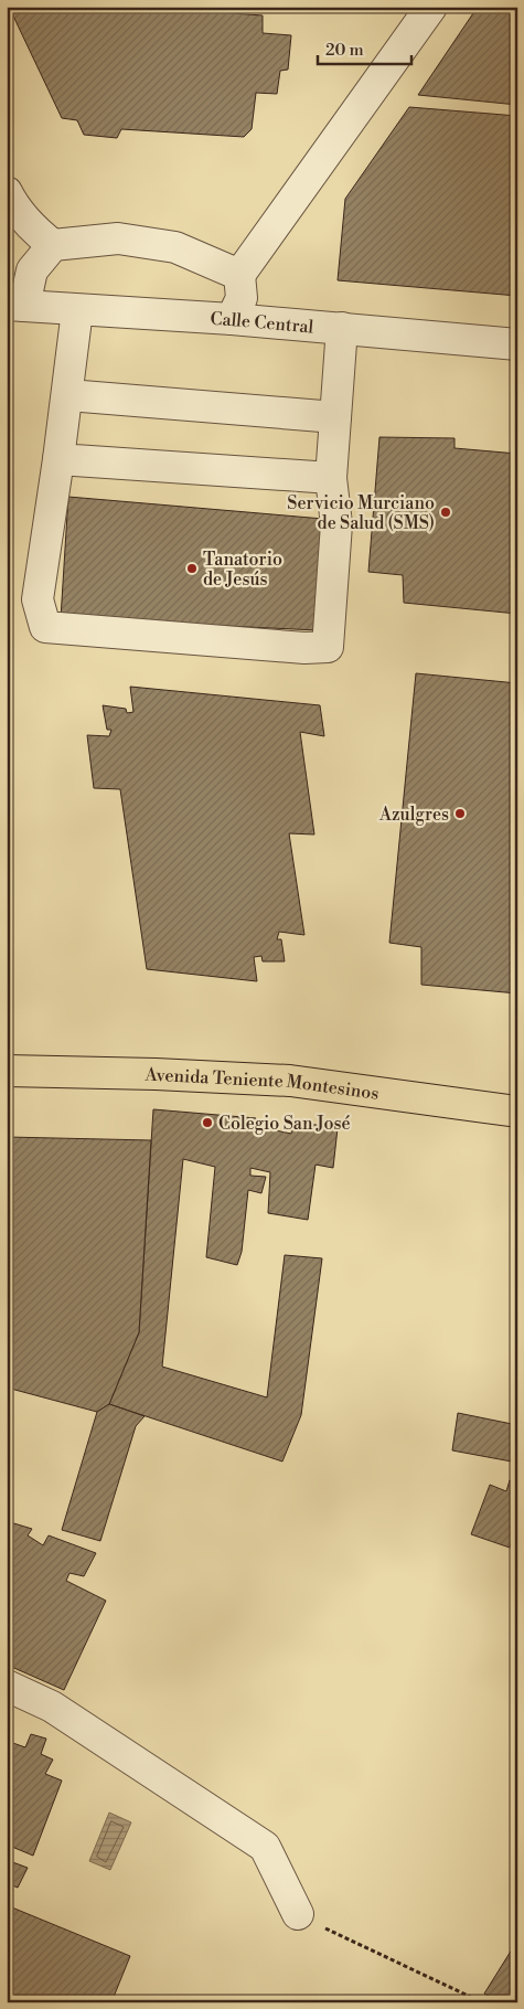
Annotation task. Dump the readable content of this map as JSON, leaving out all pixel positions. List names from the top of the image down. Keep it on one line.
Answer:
{"streets":{"main road":["Avenida Teniente Montesinos"],"street":["Calle Central"]},"places":["Servicio Murciano de Salud (SMS)","Tanatorio de Jesús","Azulgres","Colegio San José"],"scale_bar":"20 m"}
